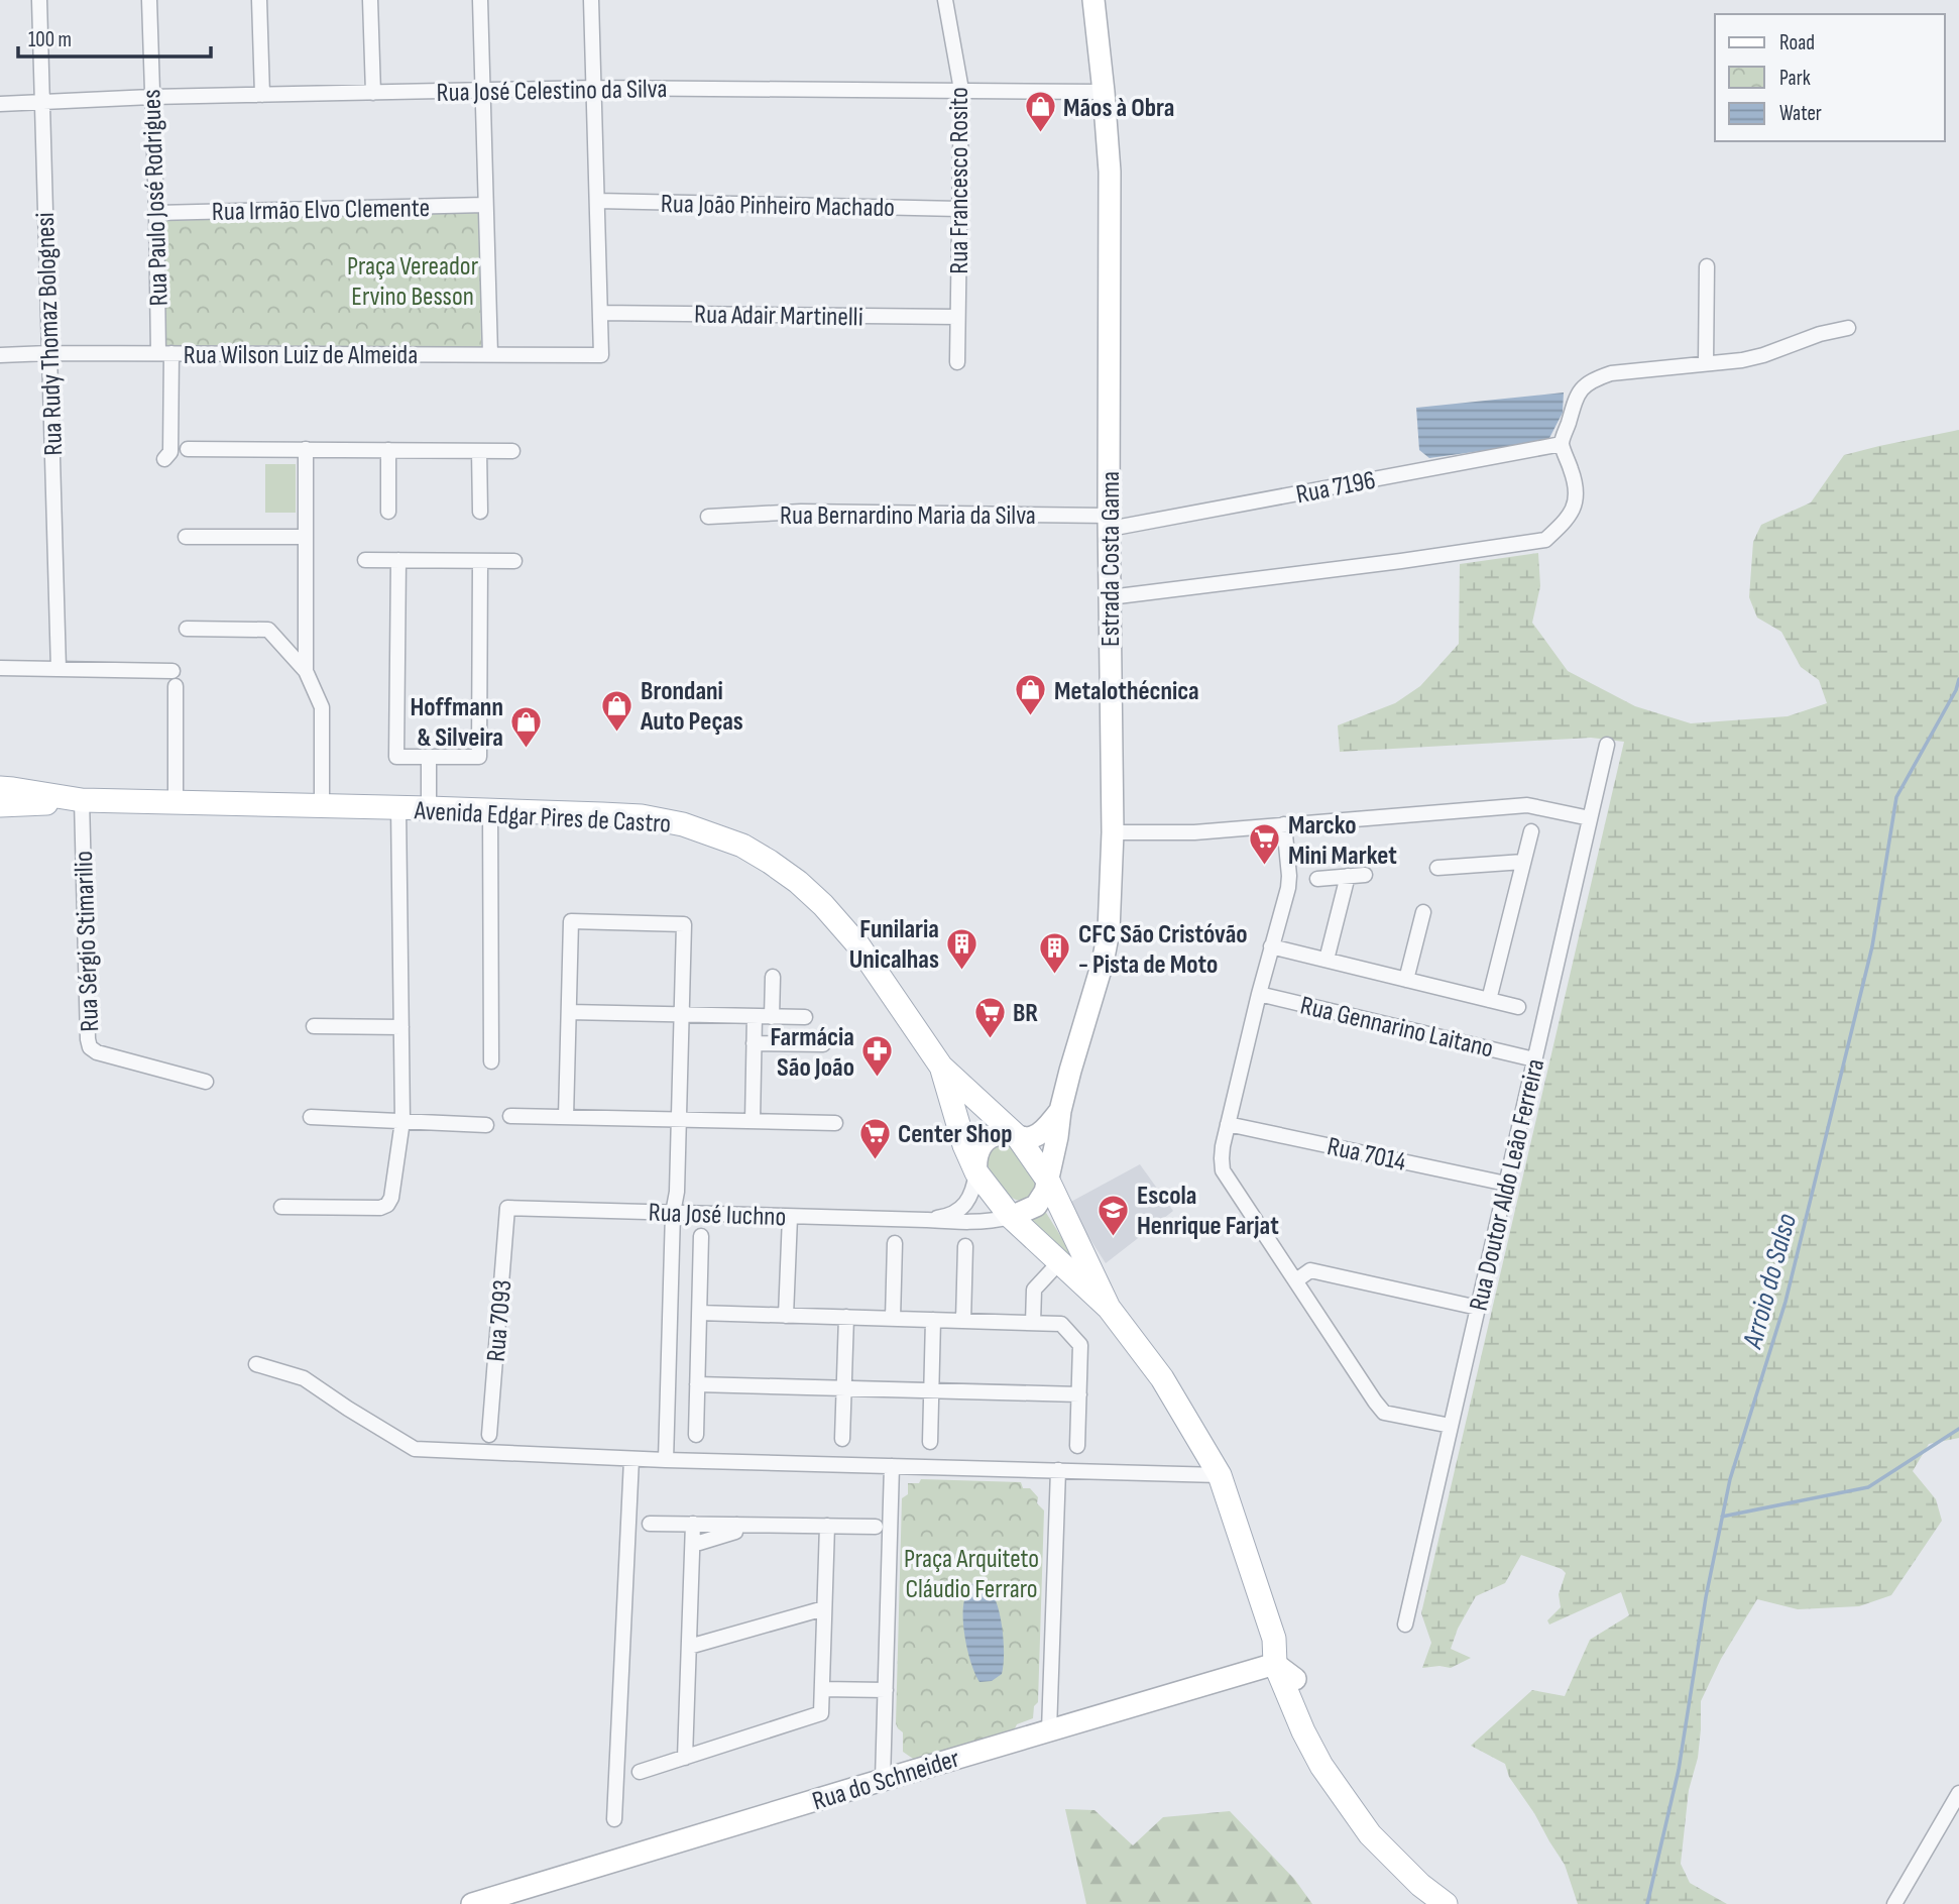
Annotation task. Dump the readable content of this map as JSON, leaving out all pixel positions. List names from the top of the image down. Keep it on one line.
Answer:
{"streets":{"main road":["Estrada Costa Gama","Avenida Edgar Pires de Castro","Rua do Schneider"],"street":["Rua José Celestino da Silva","Rua Francesco Rosito","Rua Paulo José Rodrigues","Rua João Pinheiro Machado","Rua Irmão Elvo Clemente","Rua Adair Martinelli","Rua Rudy Thomaz Bolognesi","Rua Wilson Luiz de Almeida","Rua 7196","Rua Bernardino Maria da Silva","Rua Sérgio Stimarilio","Rua Gennarino Laitano","Rua 7014","Rua Doutor Aldo Leão Ferreira","Rua José Iuchno","Rua 7093"]},"crossings":[["Rua José Celestino da Silva","Rua Francesco Rosito"],["Rua José Celestino da Silva","Rua Paulo José Rodrigues"],["Rua José Celestino da Silva","Rua Rudy Thomaz Bolognesi"],["Rua José Celestino da Silva","Estrada Costa Gama"],["Rua Francesco Rosito","Rua João Pinheiro Machado"],["Rua Francesco Rosito","Rua Adair Martinelli"],["Rua Paulo José Rodrigues","Rua Irmão Elvo Clemente"],["Rua Paulo José Rodrigues","Rua Wilson Luiz de Almeida"],["Rua Adair Martinelli","Rua Wilson Luiz de Almeida"],["Rua Rudy Thomaz Bolognesi","Rua Wilson Luiz de Almeida"],["Rua 7196","Rua Bernardino Maria da Silva"],["Rua 7196","Estrada Costa Gama"],["Rua Bernardino Maria da Silva","Estrada Costa Gama"],["Estrada Costa Gama","Avenida Edgar Pires de Castro"],["Estrada Costa Gama","Rua José Iuchno"],["Avenida Edgar Pires de Castro","Rua Sérgio Stimarilio"],["Avenida Edgar Pires de Castro","Rua José Iuchno"],["Avenida Edgar Pires de Castro","Rua do Schneider"],["Rua Gennarino Laitano","Rua Doutor Aldo Leão Ferreira"],["Rua 7014","Rua Doutor Aldo Leão Ferreira"],["Rua José Iuchno","Rua 7093"]],"water":["Arroio do Salso"],"parks":["Praça Vereador Ervino Besson","Praça Arquiteto Cláudio Ferraro"],"places":{"shop":["Mãos à Obra","Metalothécnica","Brondani Auto Peças","Hoffmann & Silveira"],"supermarket":["Marcko Mini Market","BR","Center Shop"],"building":["Funilaria Unicalhas","CFC São Cristóvão - Pista de Moto"],"pharmacy":["Farmácia São João"],"school or university":["Escola Henrique Farjat"]},"legend":["Road","Park","Water"],"scale_bar":"100 m"}
